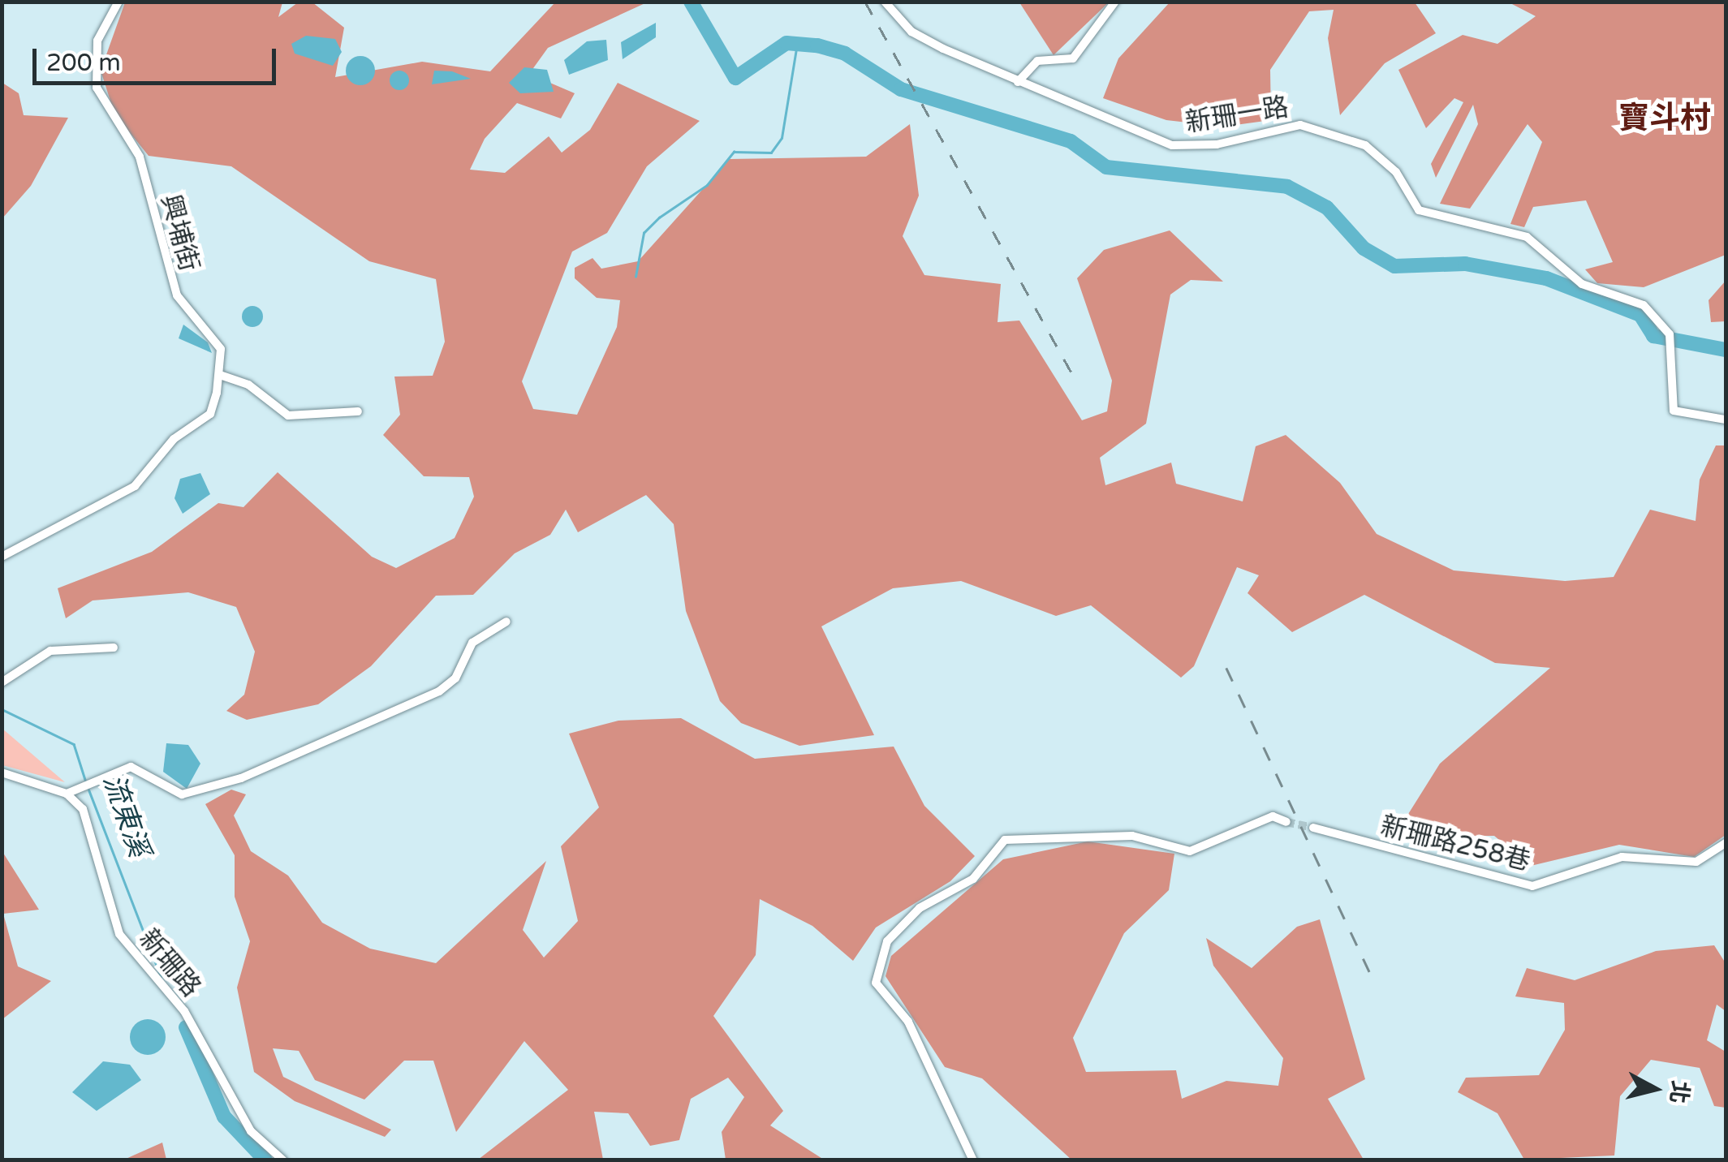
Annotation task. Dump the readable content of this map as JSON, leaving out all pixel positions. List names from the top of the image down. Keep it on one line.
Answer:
{"streets":{"street":["新珊一路","興埔街","新珊路258巷","新珊路"]},"districts":["寶斗村"],"water":["流東溪"],"scale_bar":"200 m","north":"right"}
